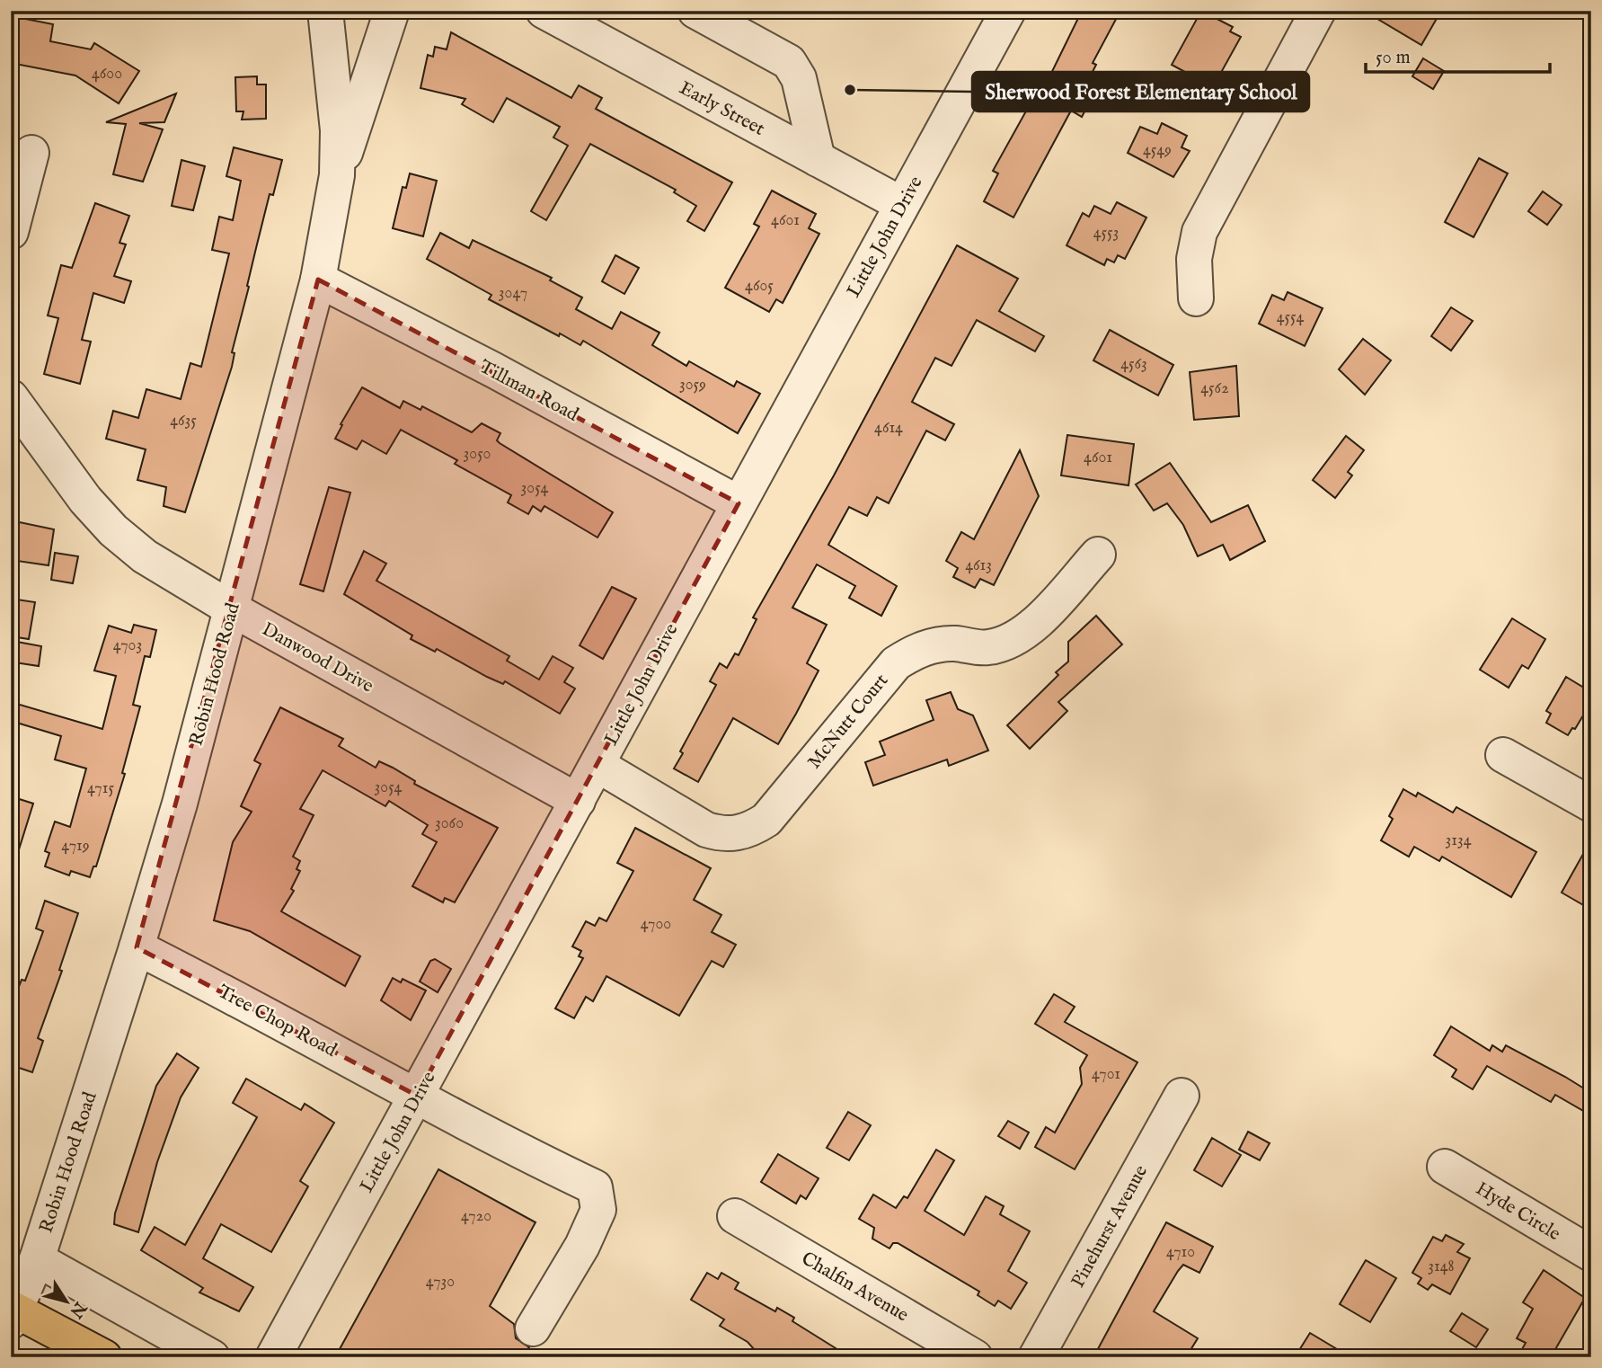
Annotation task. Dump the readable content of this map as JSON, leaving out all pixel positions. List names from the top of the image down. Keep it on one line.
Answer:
{"streets":{"street":["Early Street","Little John Drive","Tillman Road","Danwood Drive","Robin Hood Road","McNutt Court","Tree Chop Road","Hyde Circle","Pinehurst Avenue","Chalfin Avenue"]},"crossings":[["Early Street","Little John Drive"],["Little John Drive","Tillman Road"],["Little John Drive","Danwood Drive"],["Little John Drive","McNutt Court"],["Little John Drive","Tree Chop Road"],["Tillman Road","Robin Hood Road"],["Danwood Drive","Robin Hood Road"],["Robin Hood Road","Tree Chop Road"]],"places":["Sherwood Forest Elementary School"],"house_numbers":["4600","4549","4601","4553","4605","3047","4554","4563","3059","4562","4635","4614","3050","4601","3054","4613","4703","3054","4715","3060","3134","4719","4700","4701","4720","4710","3148","4730"],"scale_bar":"50 m","north":"bottom right"}
